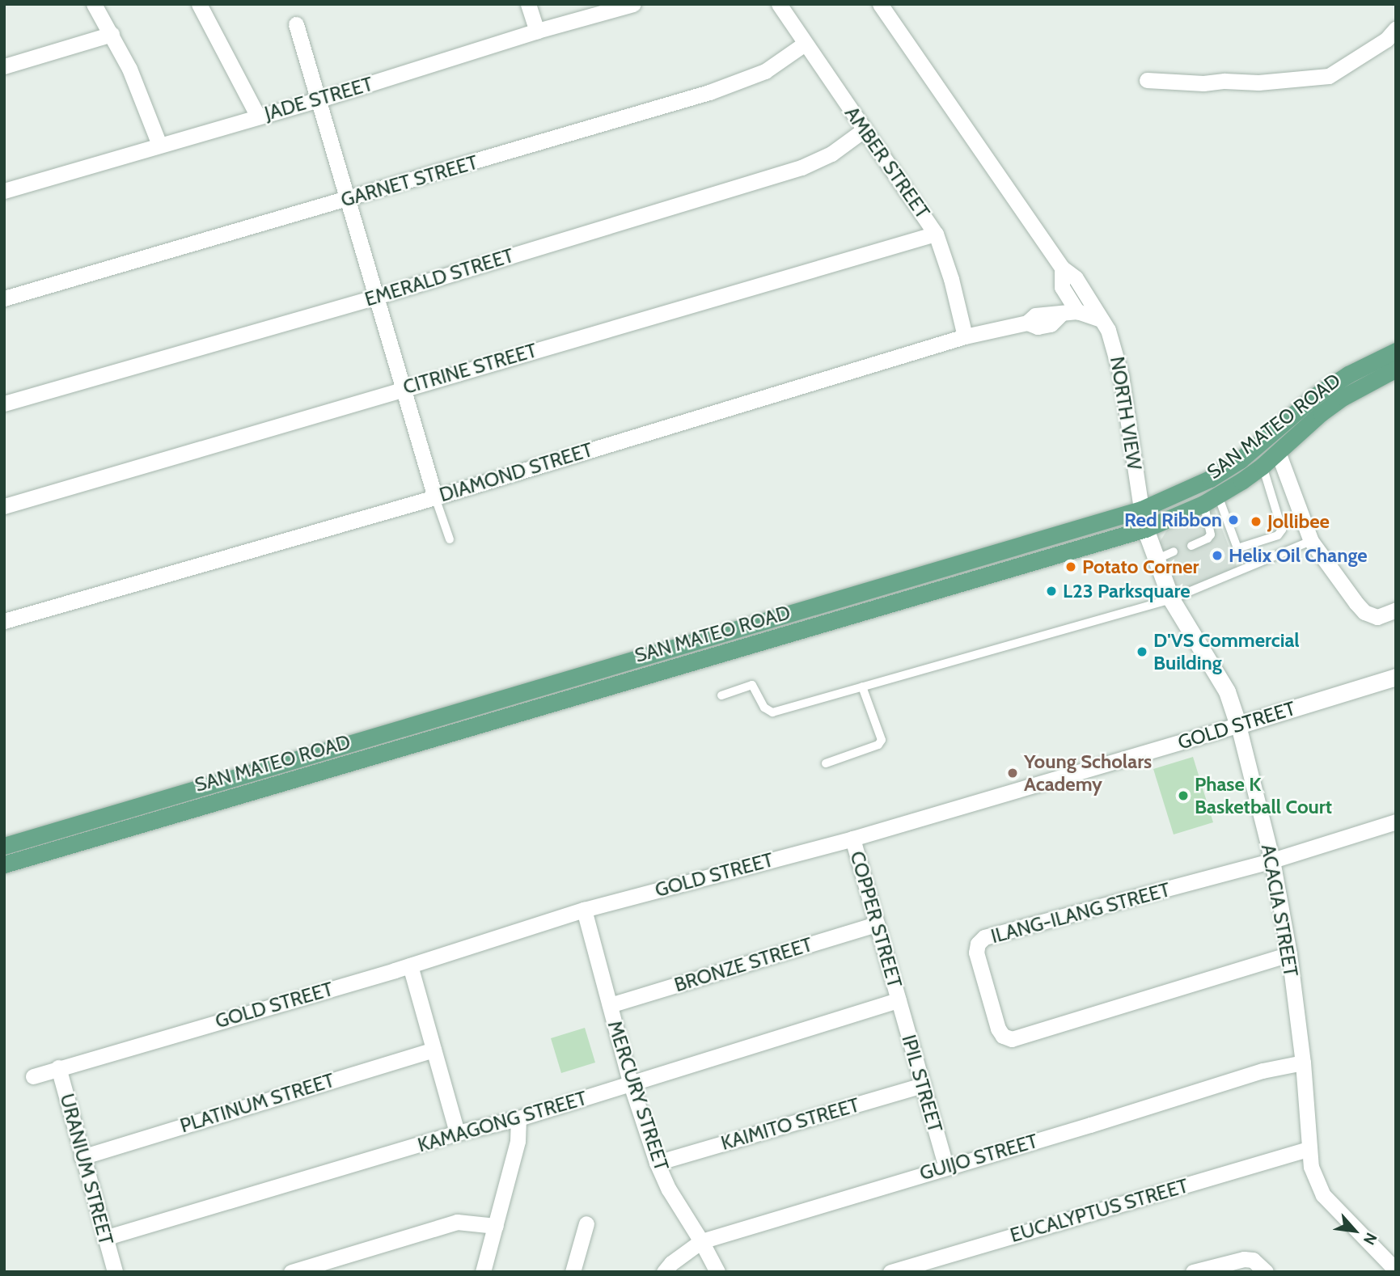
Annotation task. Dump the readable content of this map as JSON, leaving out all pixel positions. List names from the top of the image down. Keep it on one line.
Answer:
{"streets":{"main road":["SAN MATEO ROAD"],"street":["JADE STREET","AMBER STREET","GARNET STREET","EMERALD STREET","CITRINE STREET","NORTH VIEW","DIAMOND STREET","GOLD STREET","ACACIA STREET","ILANG-ILANG STREET","COPPER STREET","BRONZE STREET","IPIL STREET","MERCURY STREET","PLATINUM STREET","KAMAGONG STREET","KAIMITO STREET","GUIJO STREET","URANIUM STREET","EUCALYPTUS STREET"]},"crossings":[["AMBER STREET","GARNET STREET"],["AMBER STREET","EMERALD STREET"],["AMBER STREET","CITRINE STREET"],["AMBER STREET","DIAMOND STREET"],["NORTH VIEW","SAN MATEO ROAD"],["NORTH VIEW","DIAMOND STREET"],["NORTH VIEW","ACACIA STREET"],["SAN MATEO ROAD","ACACIA STREET"],["GOLD STREET","ACACIA STREET"],["GOLD STREET","COPPER STREET"],["GOLD STREET","MERCURY STREET"],["GOLD STREET","URANIUM STREET"],["ACACIA STREET","ILANG-ILANG STREET"],["ACACIA STREET","GUIJO STREET"],["ACACIA STREET","EUCALYPTUS STREET"],["COPPER STREET","BRONZE STREET"],["COPPER STREET","IPIL STREET"],["COPPER STREET","KAMAGONG STREET"],["BRONZE STREET","MERCURY STREET"],["IPIL STREET","KAMAGONG STREET"],["IPIL STREET","KAIMITO STREET"],["IPIL STREET","GUIJO STREET"],["MERCURY STREET","KAMAGONG STREET"],["MERCURY STREET","KAIMITO STREET"],["MERCURY STREET","GUIJO STREET"],["PLATINUM STREET","URANIUM STREET"],["KAMAGONG STREET","URANIUM STREET"]],"places":["Red Ribbon","Jollibee","Helix Oil Change","Potato Corner","L23 Parksquare","D'VS Commercial Building","Young Scholars Academy","Phase K Basketball Court"],"north":"bottom right"}
